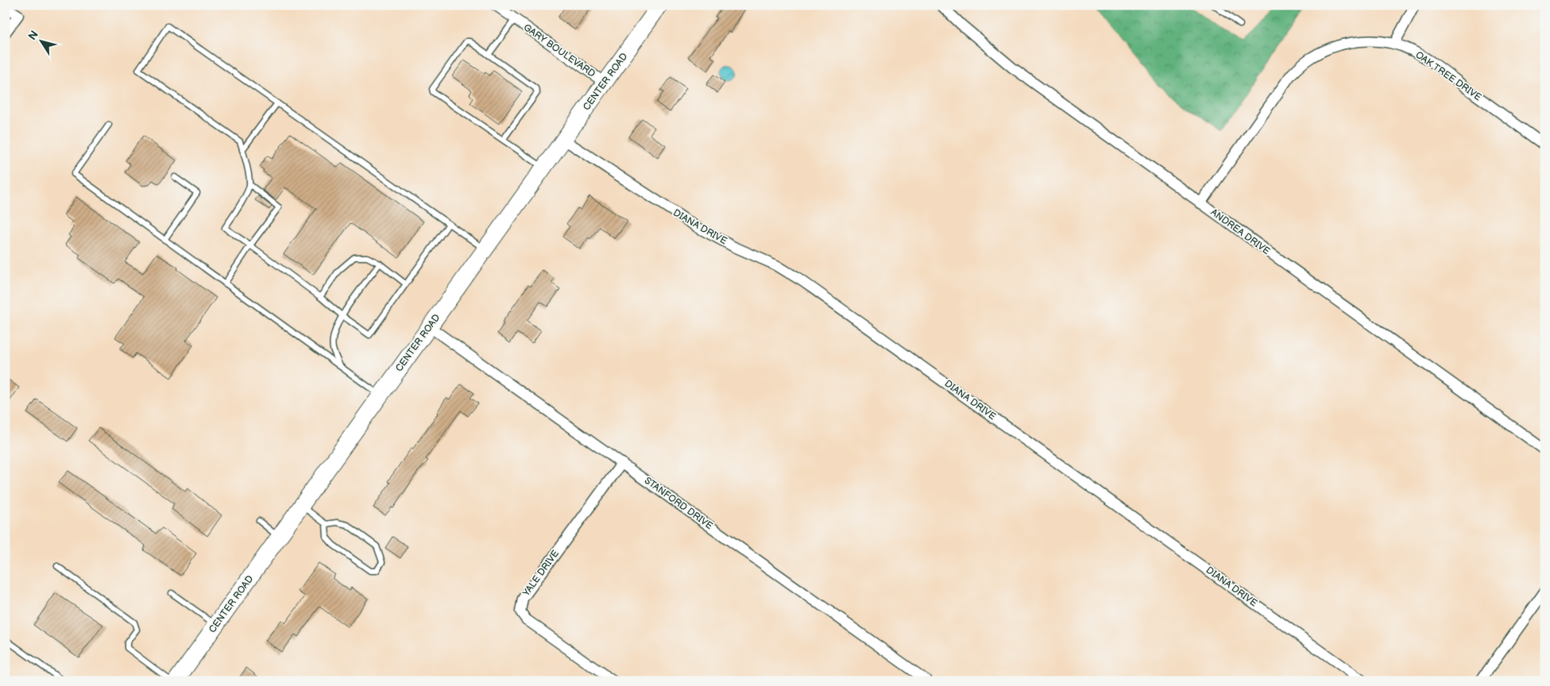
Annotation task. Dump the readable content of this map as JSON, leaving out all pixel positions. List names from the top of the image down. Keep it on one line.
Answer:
{"streets":{"main road":["CENTER ROAD"],"street":["GARY BOULEVARD","OAK TREE DRIVE","DIANA DRIVE","ANDREA DRIVE","STANFORD DRIVE","YALE DRIVE"]},"crossings":[["GARY BOULEVARD","CENTER ROAD"],["OAK TREE DRIVE","ANDREA DRIVE"],["CENTER ROAD","DIANA DRIVE"],["CENTER ROAD","STANFORD DRIVE"],["STANFORD DRIVE","YALE DRIVE"]],"north":"top left"}
